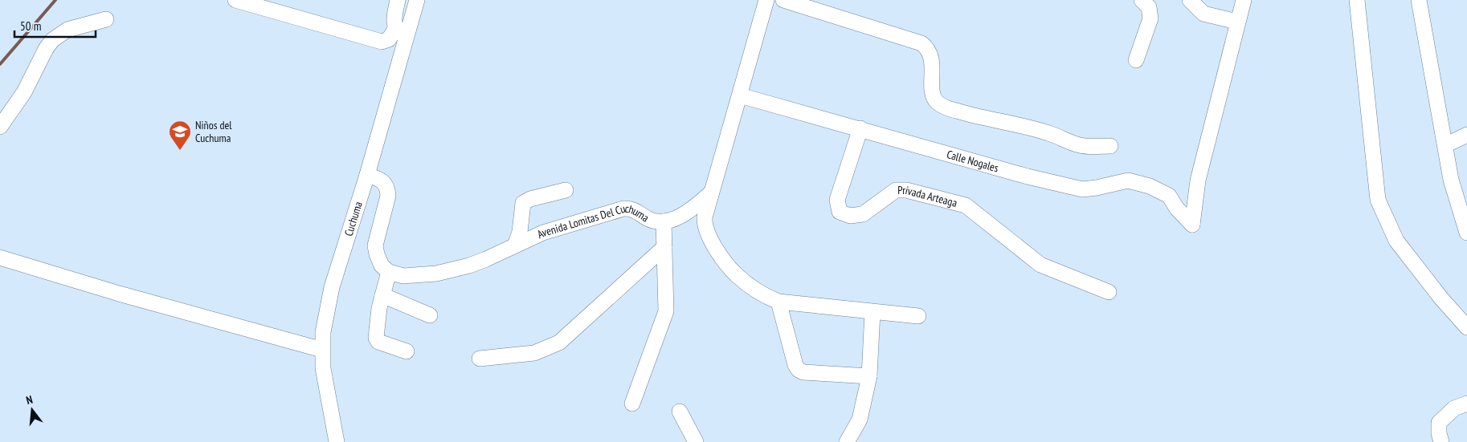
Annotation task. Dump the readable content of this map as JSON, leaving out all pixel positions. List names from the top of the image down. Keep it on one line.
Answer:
{"streets":{"street":["Calle Nogales","Privada Arteaga","Cuchuma","Avenida Lomitas Del Cuchuma"]},"crossings":[["Calle Nogales","Privada Arteaga"]],"places":{"school or university":["Niños del Cuchuma"]},"scale_bar":"50 m","north":"top"}
